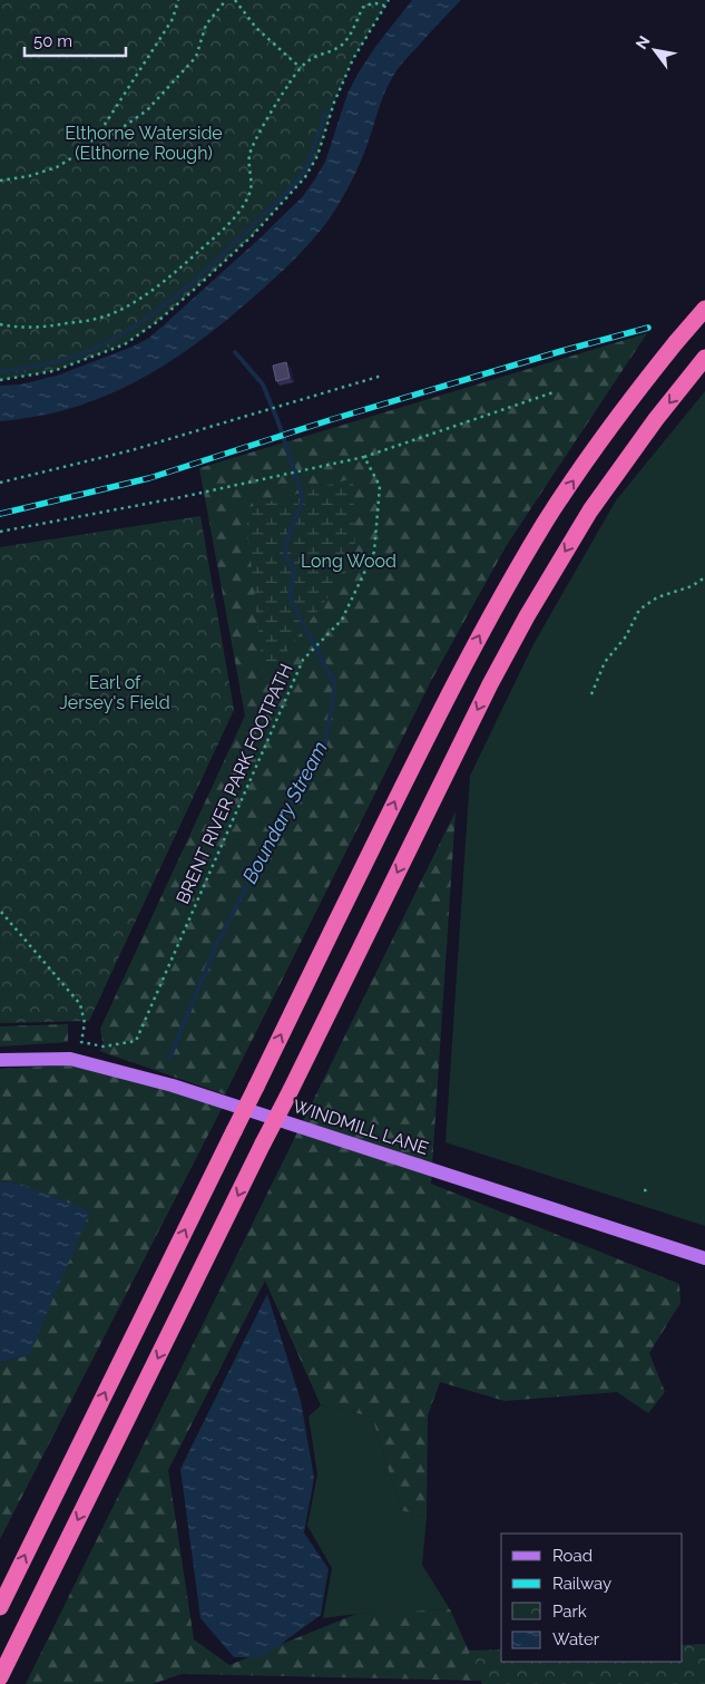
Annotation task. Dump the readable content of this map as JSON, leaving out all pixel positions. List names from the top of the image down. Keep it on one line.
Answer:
{"streets":{"main road":["WINDMILL LANE"],"path":["BRENT RIVER PARK FOOTPATH"]},"water":["Boundary Stream"],"parks":["Elthorne Waterside (Elthorne Rough)","Long Wood","Earl of Jersey's Field"],"legend":["Road","Railway","Park","Water"],"scale_bar":"50 m","north":"top left"}
